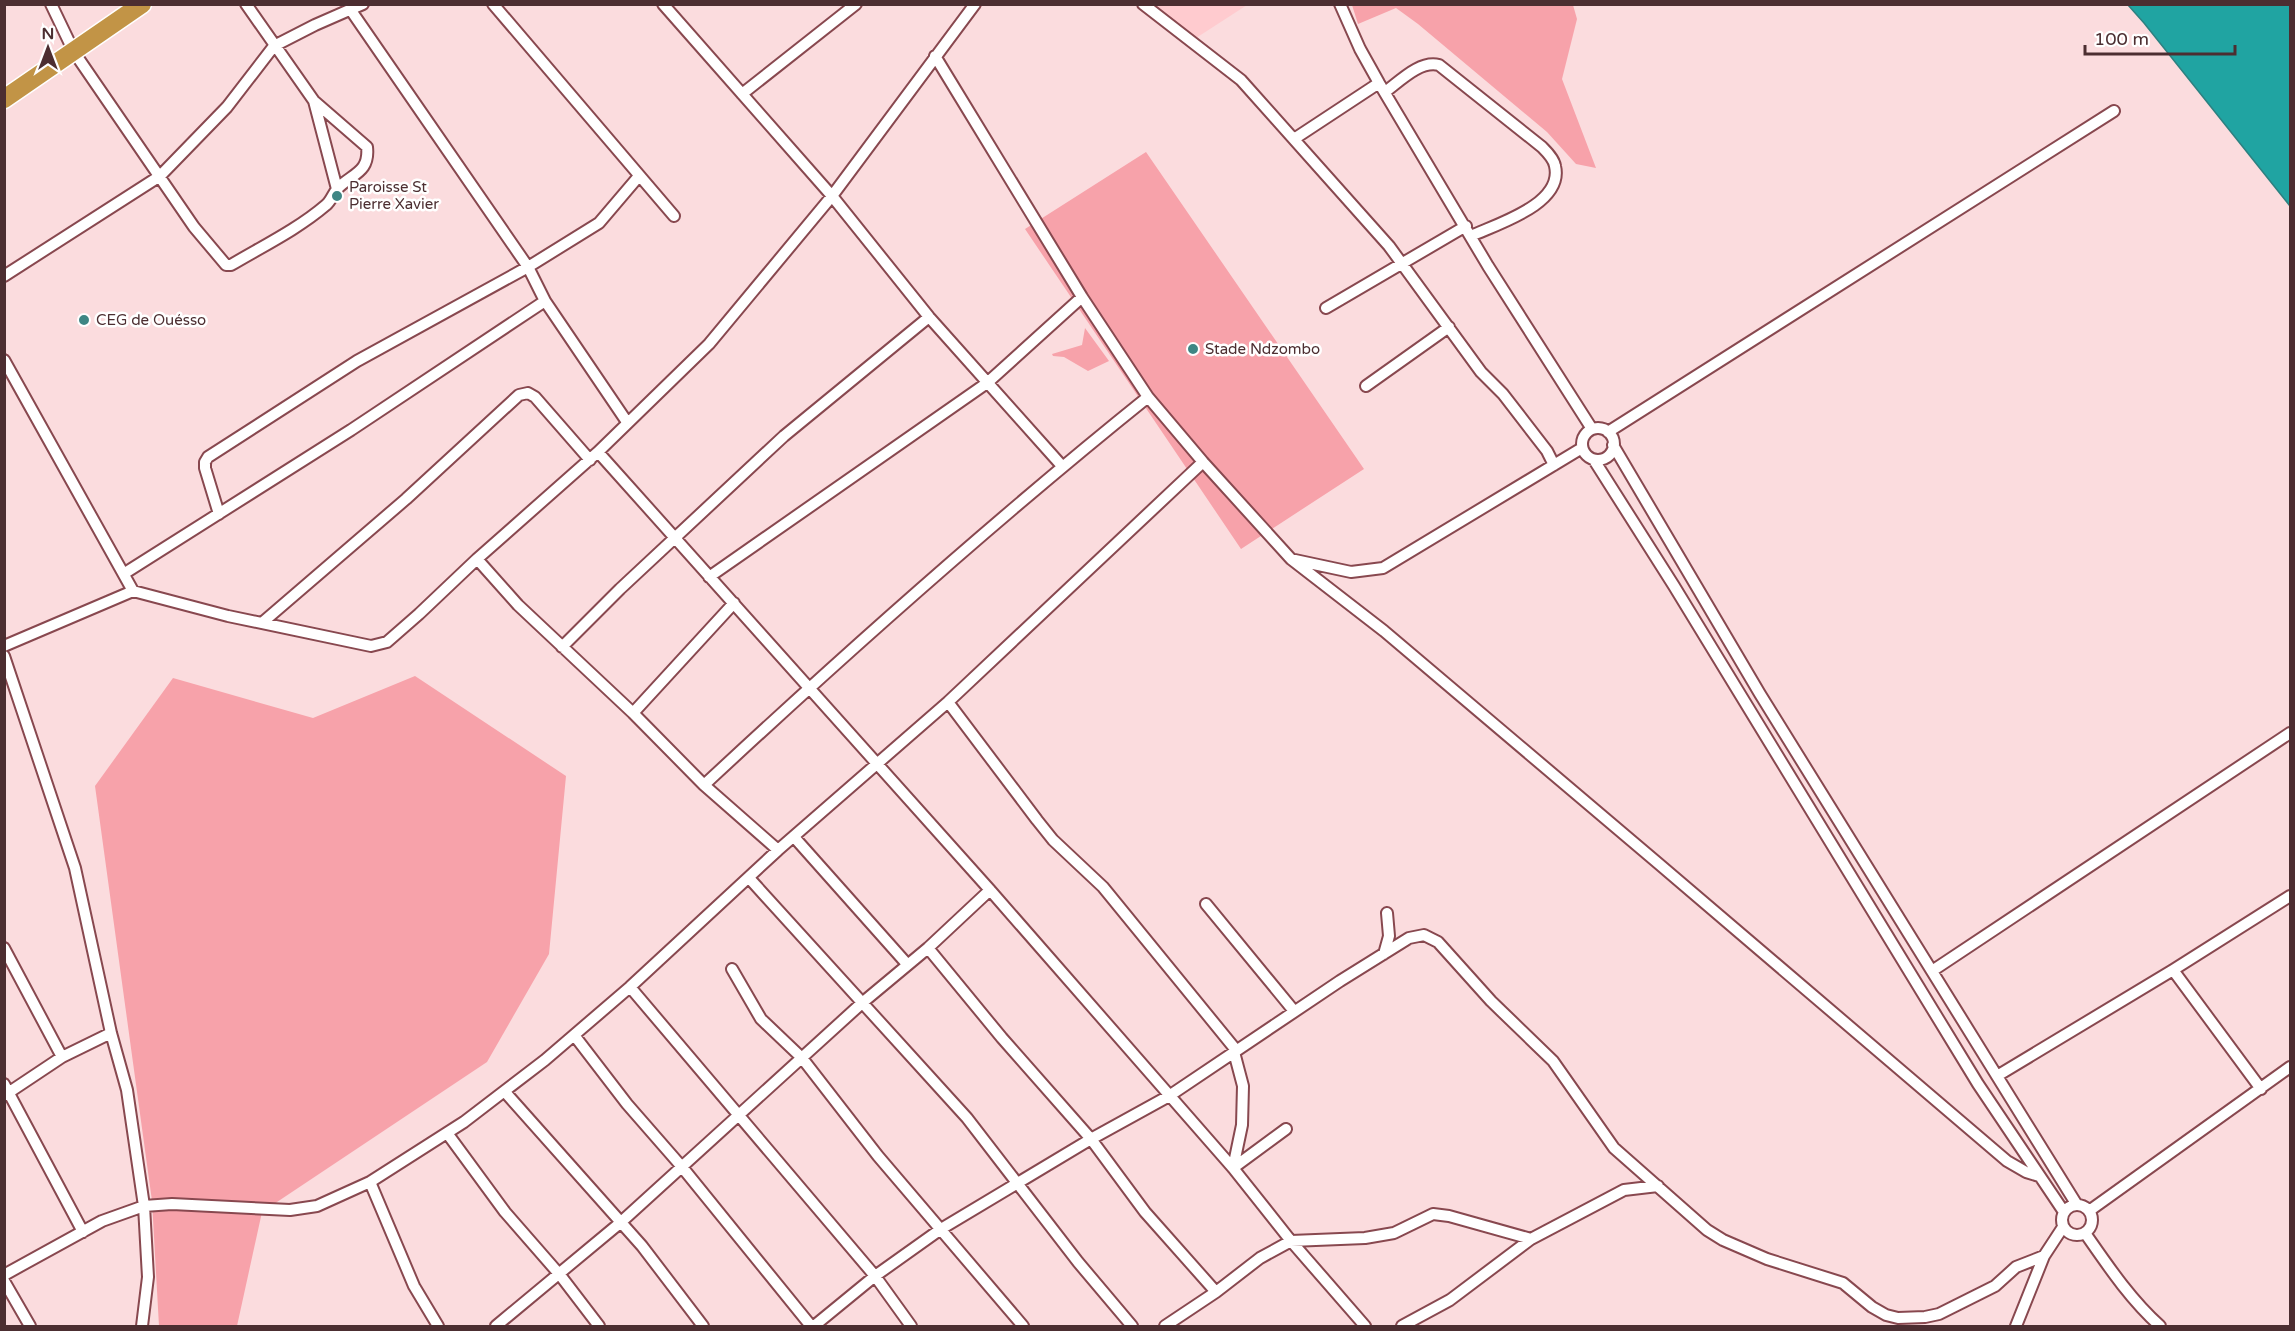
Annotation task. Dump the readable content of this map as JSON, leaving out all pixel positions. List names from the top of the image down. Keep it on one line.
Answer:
{"places":["Paroisse St Pierre Xavier","CEG de Ouésso","Stade Ndzombo"],"scale_bar":"100 m","north":"top"}
